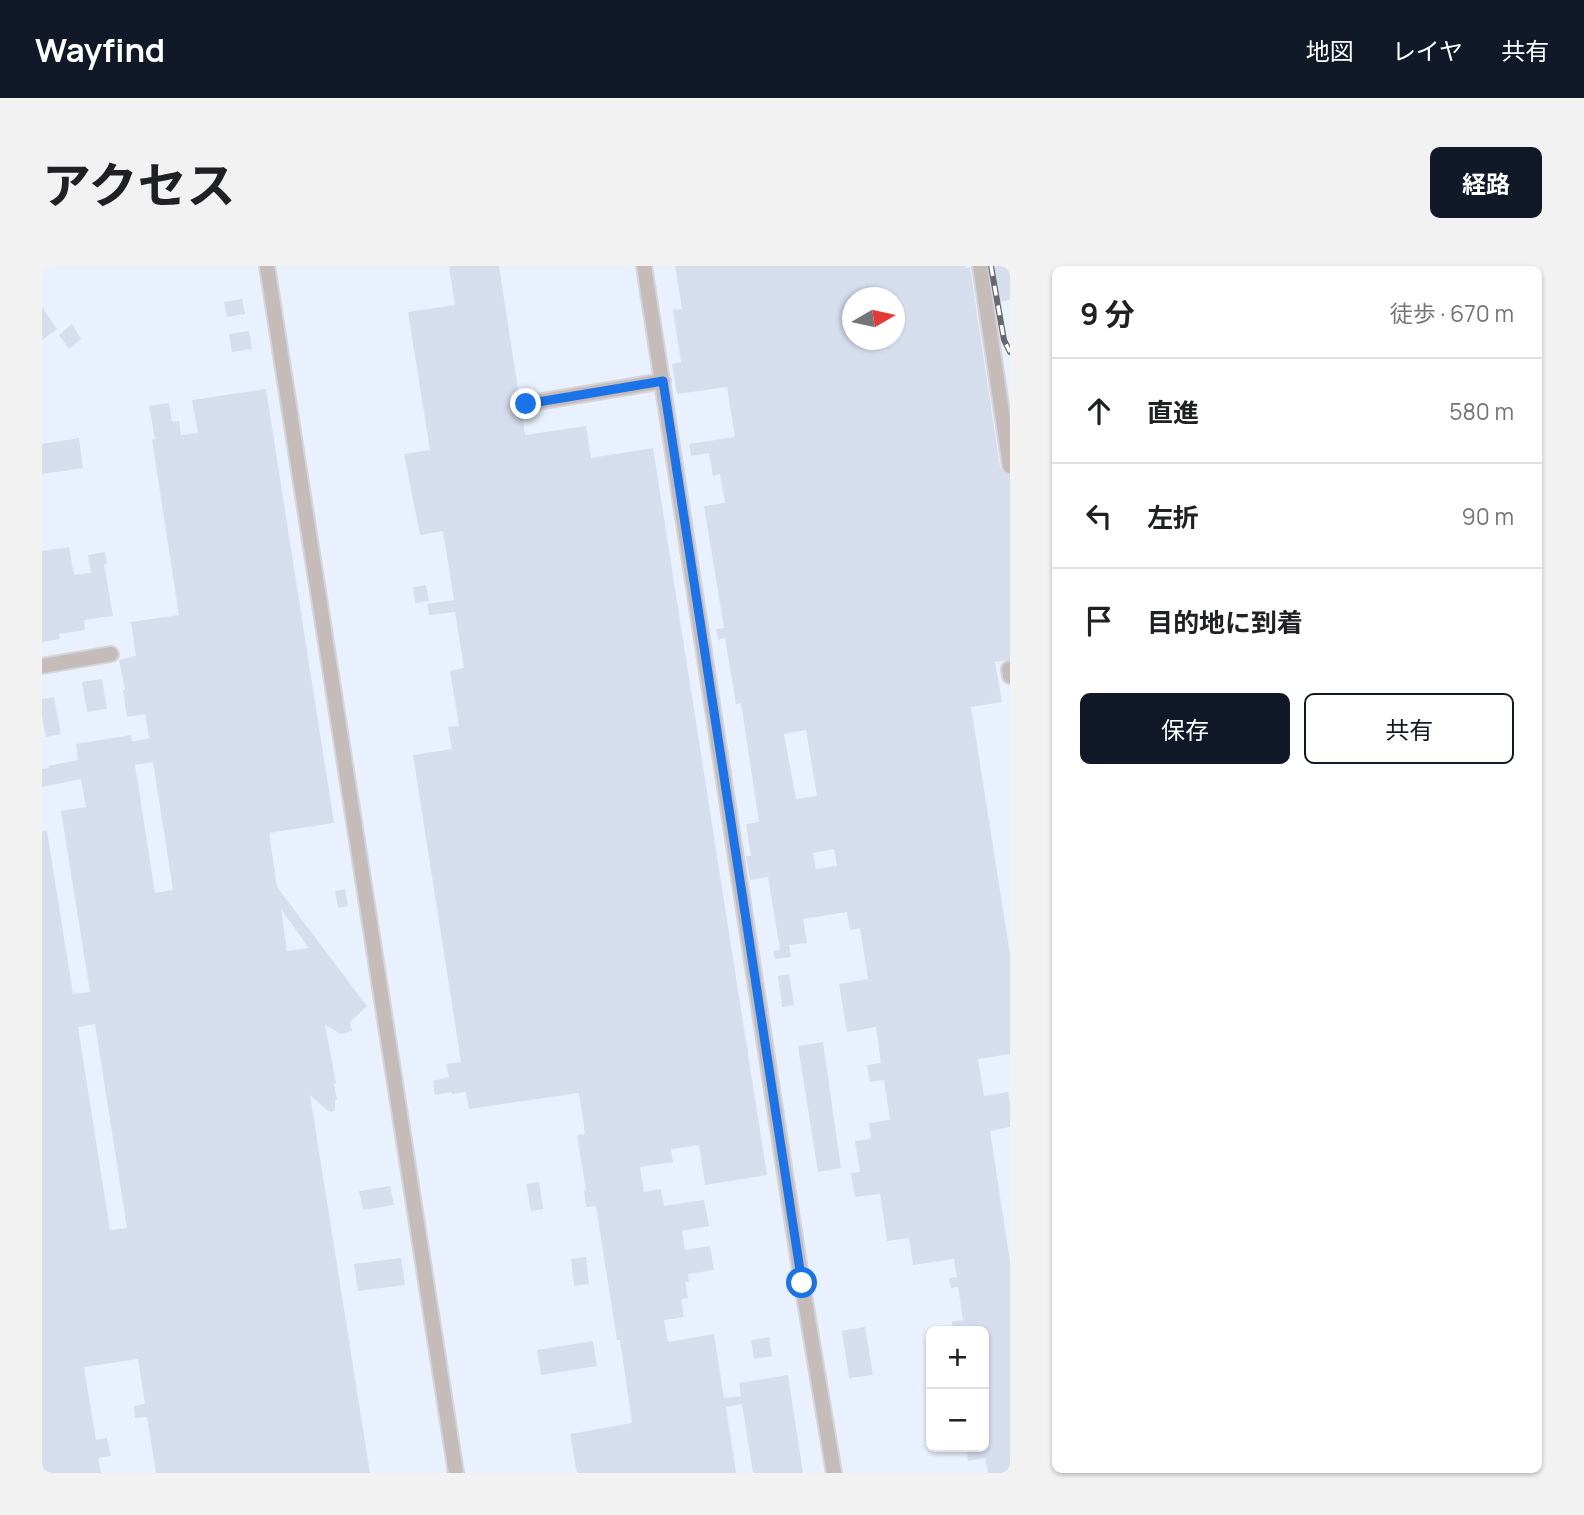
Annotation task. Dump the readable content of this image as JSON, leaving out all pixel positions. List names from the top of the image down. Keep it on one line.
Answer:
{"north":"right","page":{"header":"Wayfind","nav":["地図","レイヤ","共有"],"title":"アクセス","buttons":["経路",["保存","共有"]],"heading":["9 分","徒歩 · 670 m"],"list":[["直進","580 m"],["左折","90 m"],"目的地に到着"],"map_buttons":["+","−"]}}
